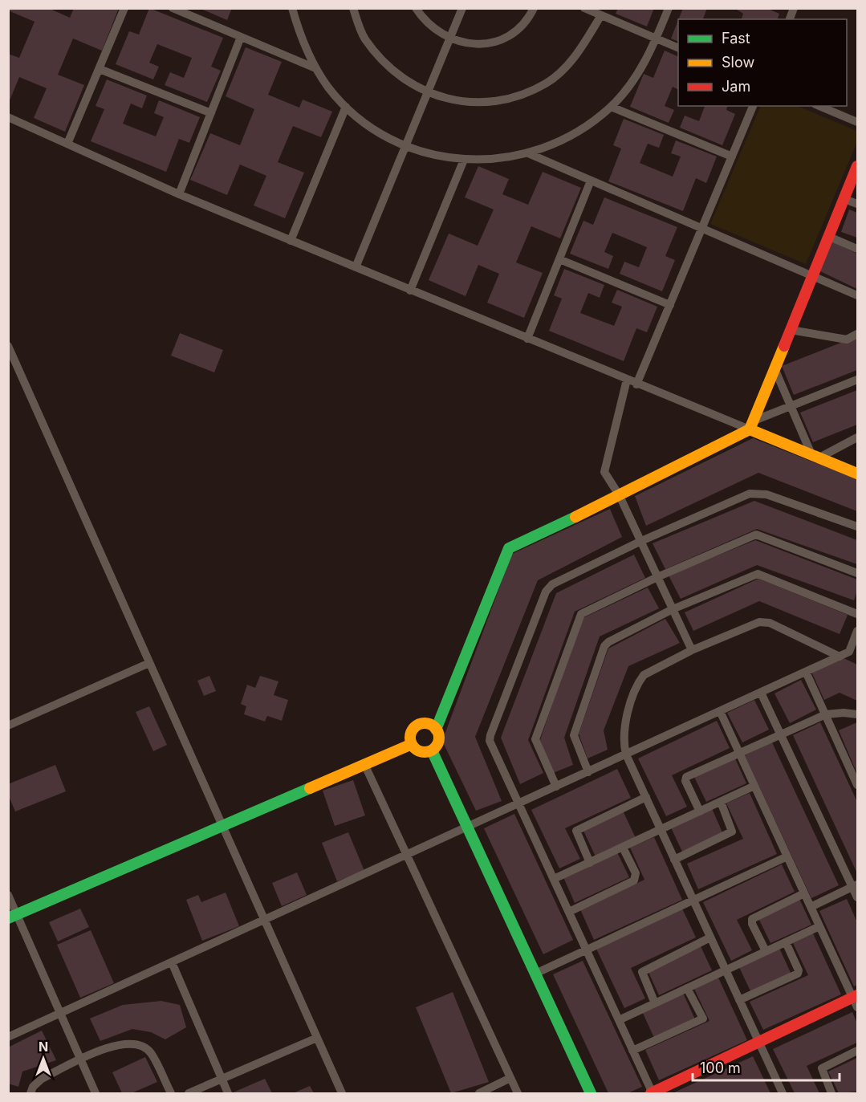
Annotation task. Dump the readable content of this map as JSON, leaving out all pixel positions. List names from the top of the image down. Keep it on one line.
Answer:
{"legend":["Fast","Slow","Jam"],"scale_bar":"100 m","north":"top"}
